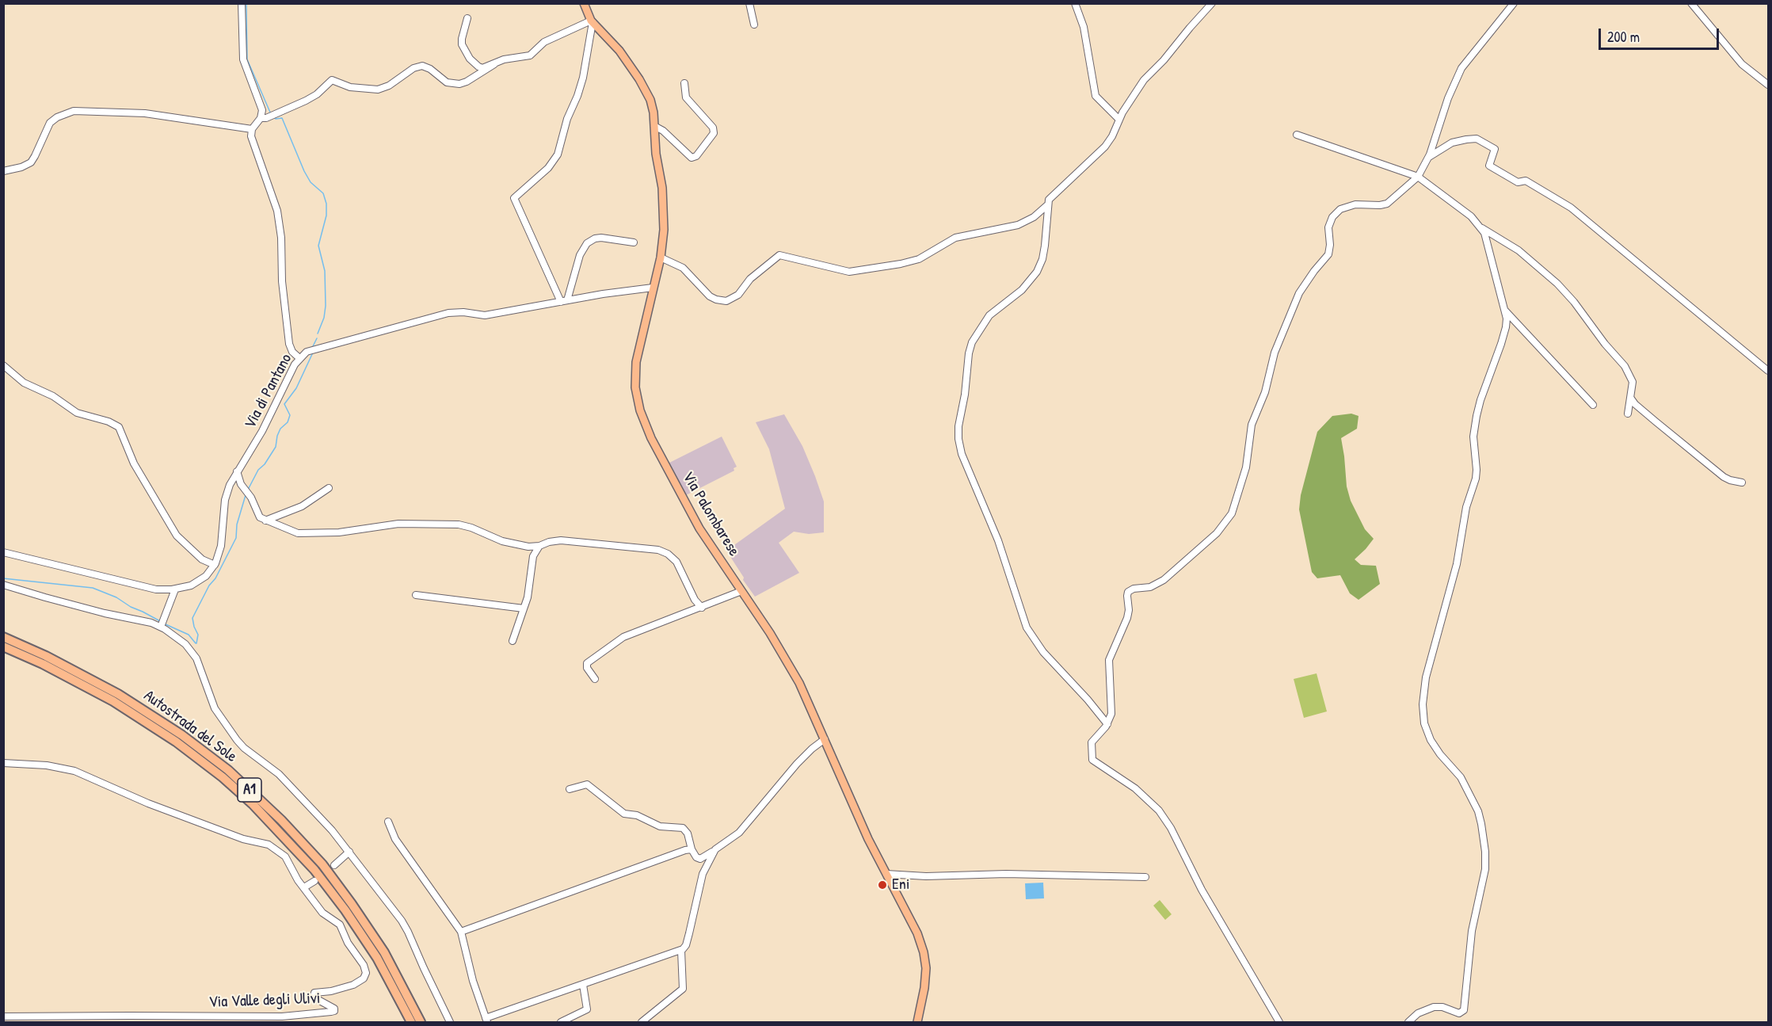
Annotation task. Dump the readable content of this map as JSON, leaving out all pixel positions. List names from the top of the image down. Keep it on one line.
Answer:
{"streets":{"highway":["Autostrada del Sole","A1"],"main road":["Via Palombarese"],"street":["Via di Pantano","Via Valle degli Ulivi"]},"crossings":[["Via di Pantano","Via Palombarese"]],"places":["Eni"],"scale_bar":"200 m"}
